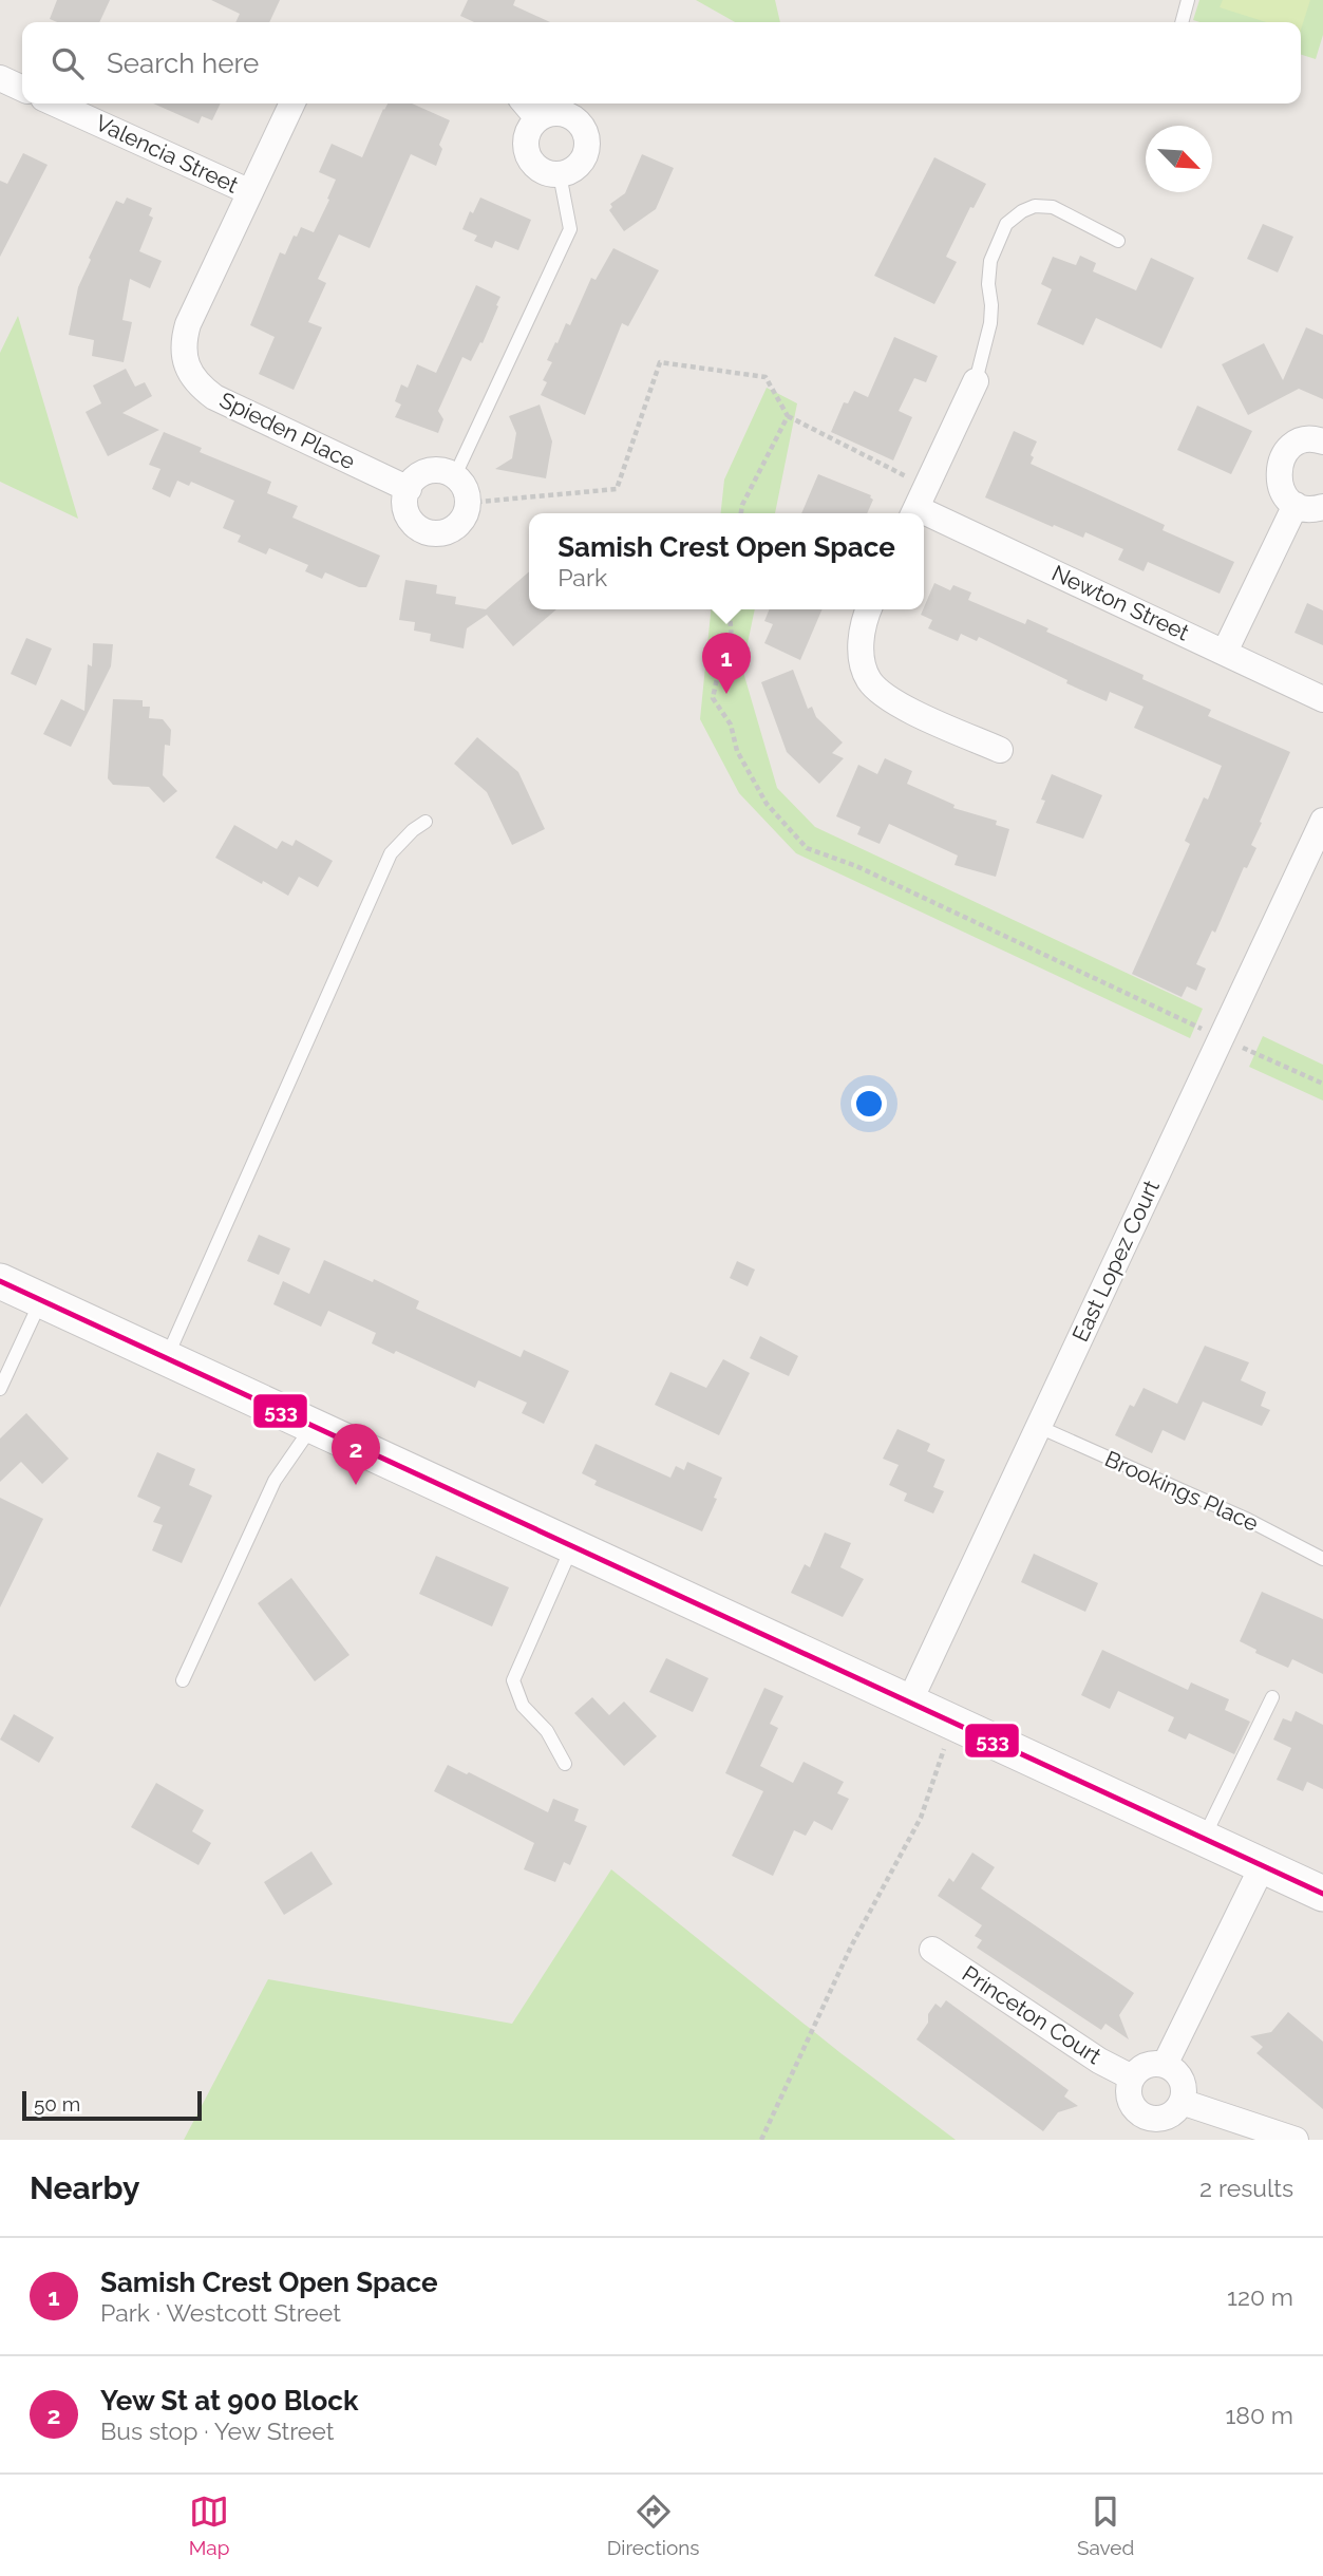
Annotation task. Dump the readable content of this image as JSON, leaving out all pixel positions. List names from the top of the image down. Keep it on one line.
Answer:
{"streets":{"street":["Valencia Street","Spieden Place","Newton Street","East Lopez Court","Princeton Court"],"lane":["Brookings Place"]},"crossings":[["Valencia Street","Spieden Place"],["East Lopez Court","Brookings Place"]],"lines":["transit line 533"],"scale_bar":"50 m","north":"bottom right","page":{"search":"Search here","popup":["Samish Crest Open Space","Park"],"pins":["1","2"],"scale":"50 m","heading":["Nearby","2 results"],"list":[{"mark":"1","name":"Samish Crest Open Space","note":"Park · Westcott Street","value":"120 m"},{"mark":"2","name":"Yew St at 900 Block","note":"Bus stop · Yew Street","value":"180 m"}],"nav":["Map","Directions","Saved"]}}
